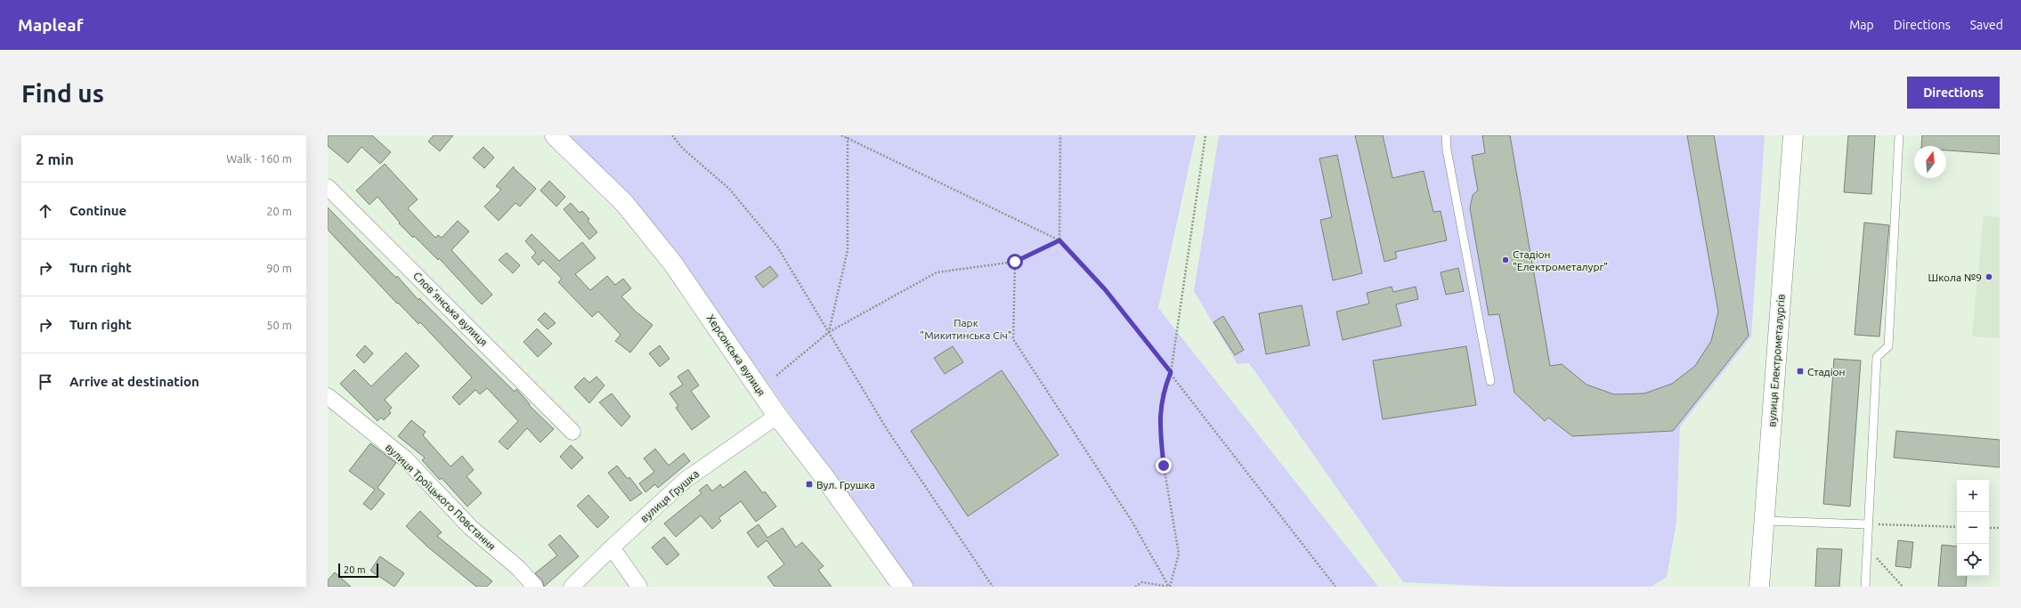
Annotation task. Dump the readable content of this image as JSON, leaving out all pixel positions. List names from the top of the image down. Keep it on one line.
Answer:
{"streets":{"main road":["Херсонська вулиця","вулиця Електрометалургів"],"street":["Словʼянська вулиця","вулиця Грушка","вулиця Троїцького Повстання"]},"crossings":[["Херсонська вулиця","вулиця Грушка"]],"parks":["Парк \"Микитинська Січ\""],"places":{"other":["Стадіон \"Електрометалург\"","Школа №9"],"transit":["Стадіон","Вул. Грушка"]},"scale_bar":"20 m","north":"top","page":{"header":"Mapleaf","nav":["Map","Directions","Saved"],"buttons":"Directions","title":"Find us","heading":["2 min","Walk · 160 m"],"list":[["Continue","20 m"],["Turn right","90 m"],["Turn right","50 m"],"Arrive at destination"],"map_buttons":["+","−"],"scale":"20 m"}}
